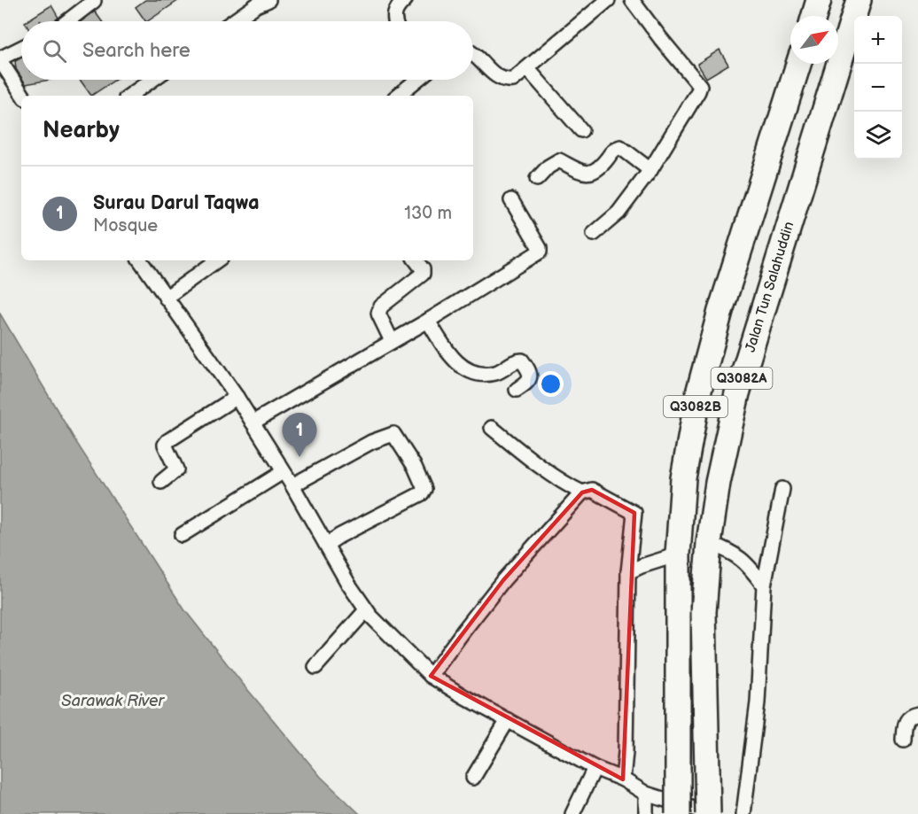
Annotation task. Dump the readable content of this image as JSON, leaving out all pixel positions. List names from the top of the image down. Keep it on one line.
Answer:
{"streets":{"highway":["Jalan Tun Salahuddin","Q3082A","Q3082B"]},"water":["Sarawak River"],"north":"top right","page":{"map_buttons":["+","−"],"search":"Search here","heading":"Nearby","list":[{"mark":"1","name":"Surau Darul Taqwa","note":"Mosque","value":"130 m"}],"pins":"1"}}
